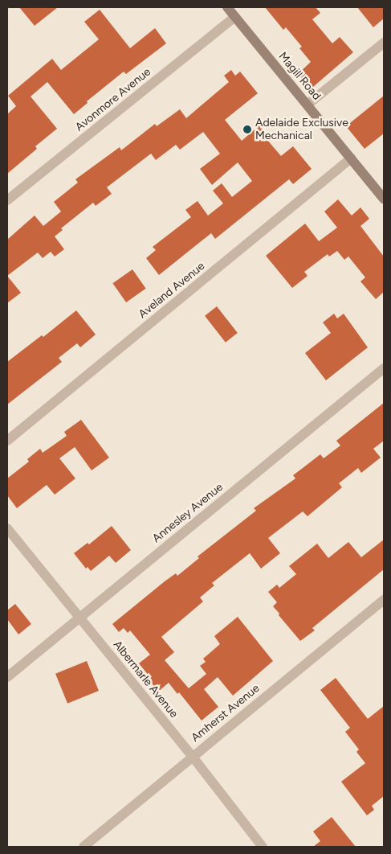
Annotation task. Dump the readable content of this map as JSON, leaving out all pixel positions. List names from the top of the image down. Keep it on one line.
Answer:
{"streets":{"main road":["Magill Road"],"street":["Avonmore Avenue","Aveland Avenue","Annesley Avenue","Albermarle Avenue","Amherst Avenue"]},"crossings":[["Magill Road","Avonmore Avenue"],["Magill Road","Aveland Avenue"],["Annesley Avenue","Albermarle Avenue"],["Albermarle Avenue","Amherst Avenue"]],"places":["Adelaide Exclusive Mechanical"]}
